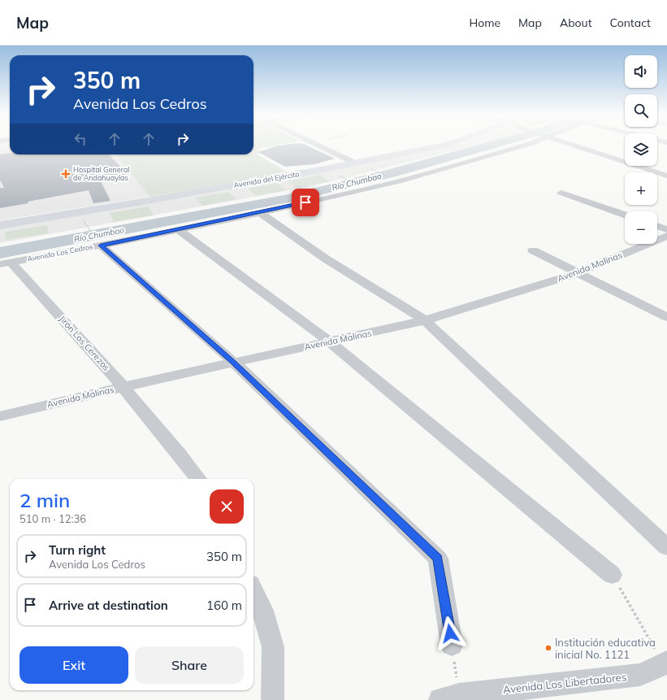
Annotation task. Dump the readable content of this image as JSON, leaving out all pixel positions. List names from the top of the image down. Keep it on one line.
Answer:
{"streets":{"highway":["Avenida del Ejército"],"street":["Avenida Los Cedros","Avenida Malinas","Jirón Los Cerezos","Avenida Los Libertadores"]},"crossings":[["Avenida Los Cedros","Jirón Los Cerezos"],["Avenida Malinas","Jirón Los Cerezos"]],"water":["Río Chumbao"],"places":{"health":["Hospital General de Andahuaylas"],"other":["Institución educativa inicial No. 1121"]},"page":{"header":"Map","nav":["Home","Map","About","Contact"],"map_buttons":["+","−"],"turn":["350 m","Avenida Los Cedros"],"heading":["2 min","510 m · 12:36"],"list":[{"name":"Turn right","note":"Avenida Los Cedros","value":"350 m"},{"name":"Arrive at destination","value":"160 m"}],"buttons":["Exit","Share"]}}
